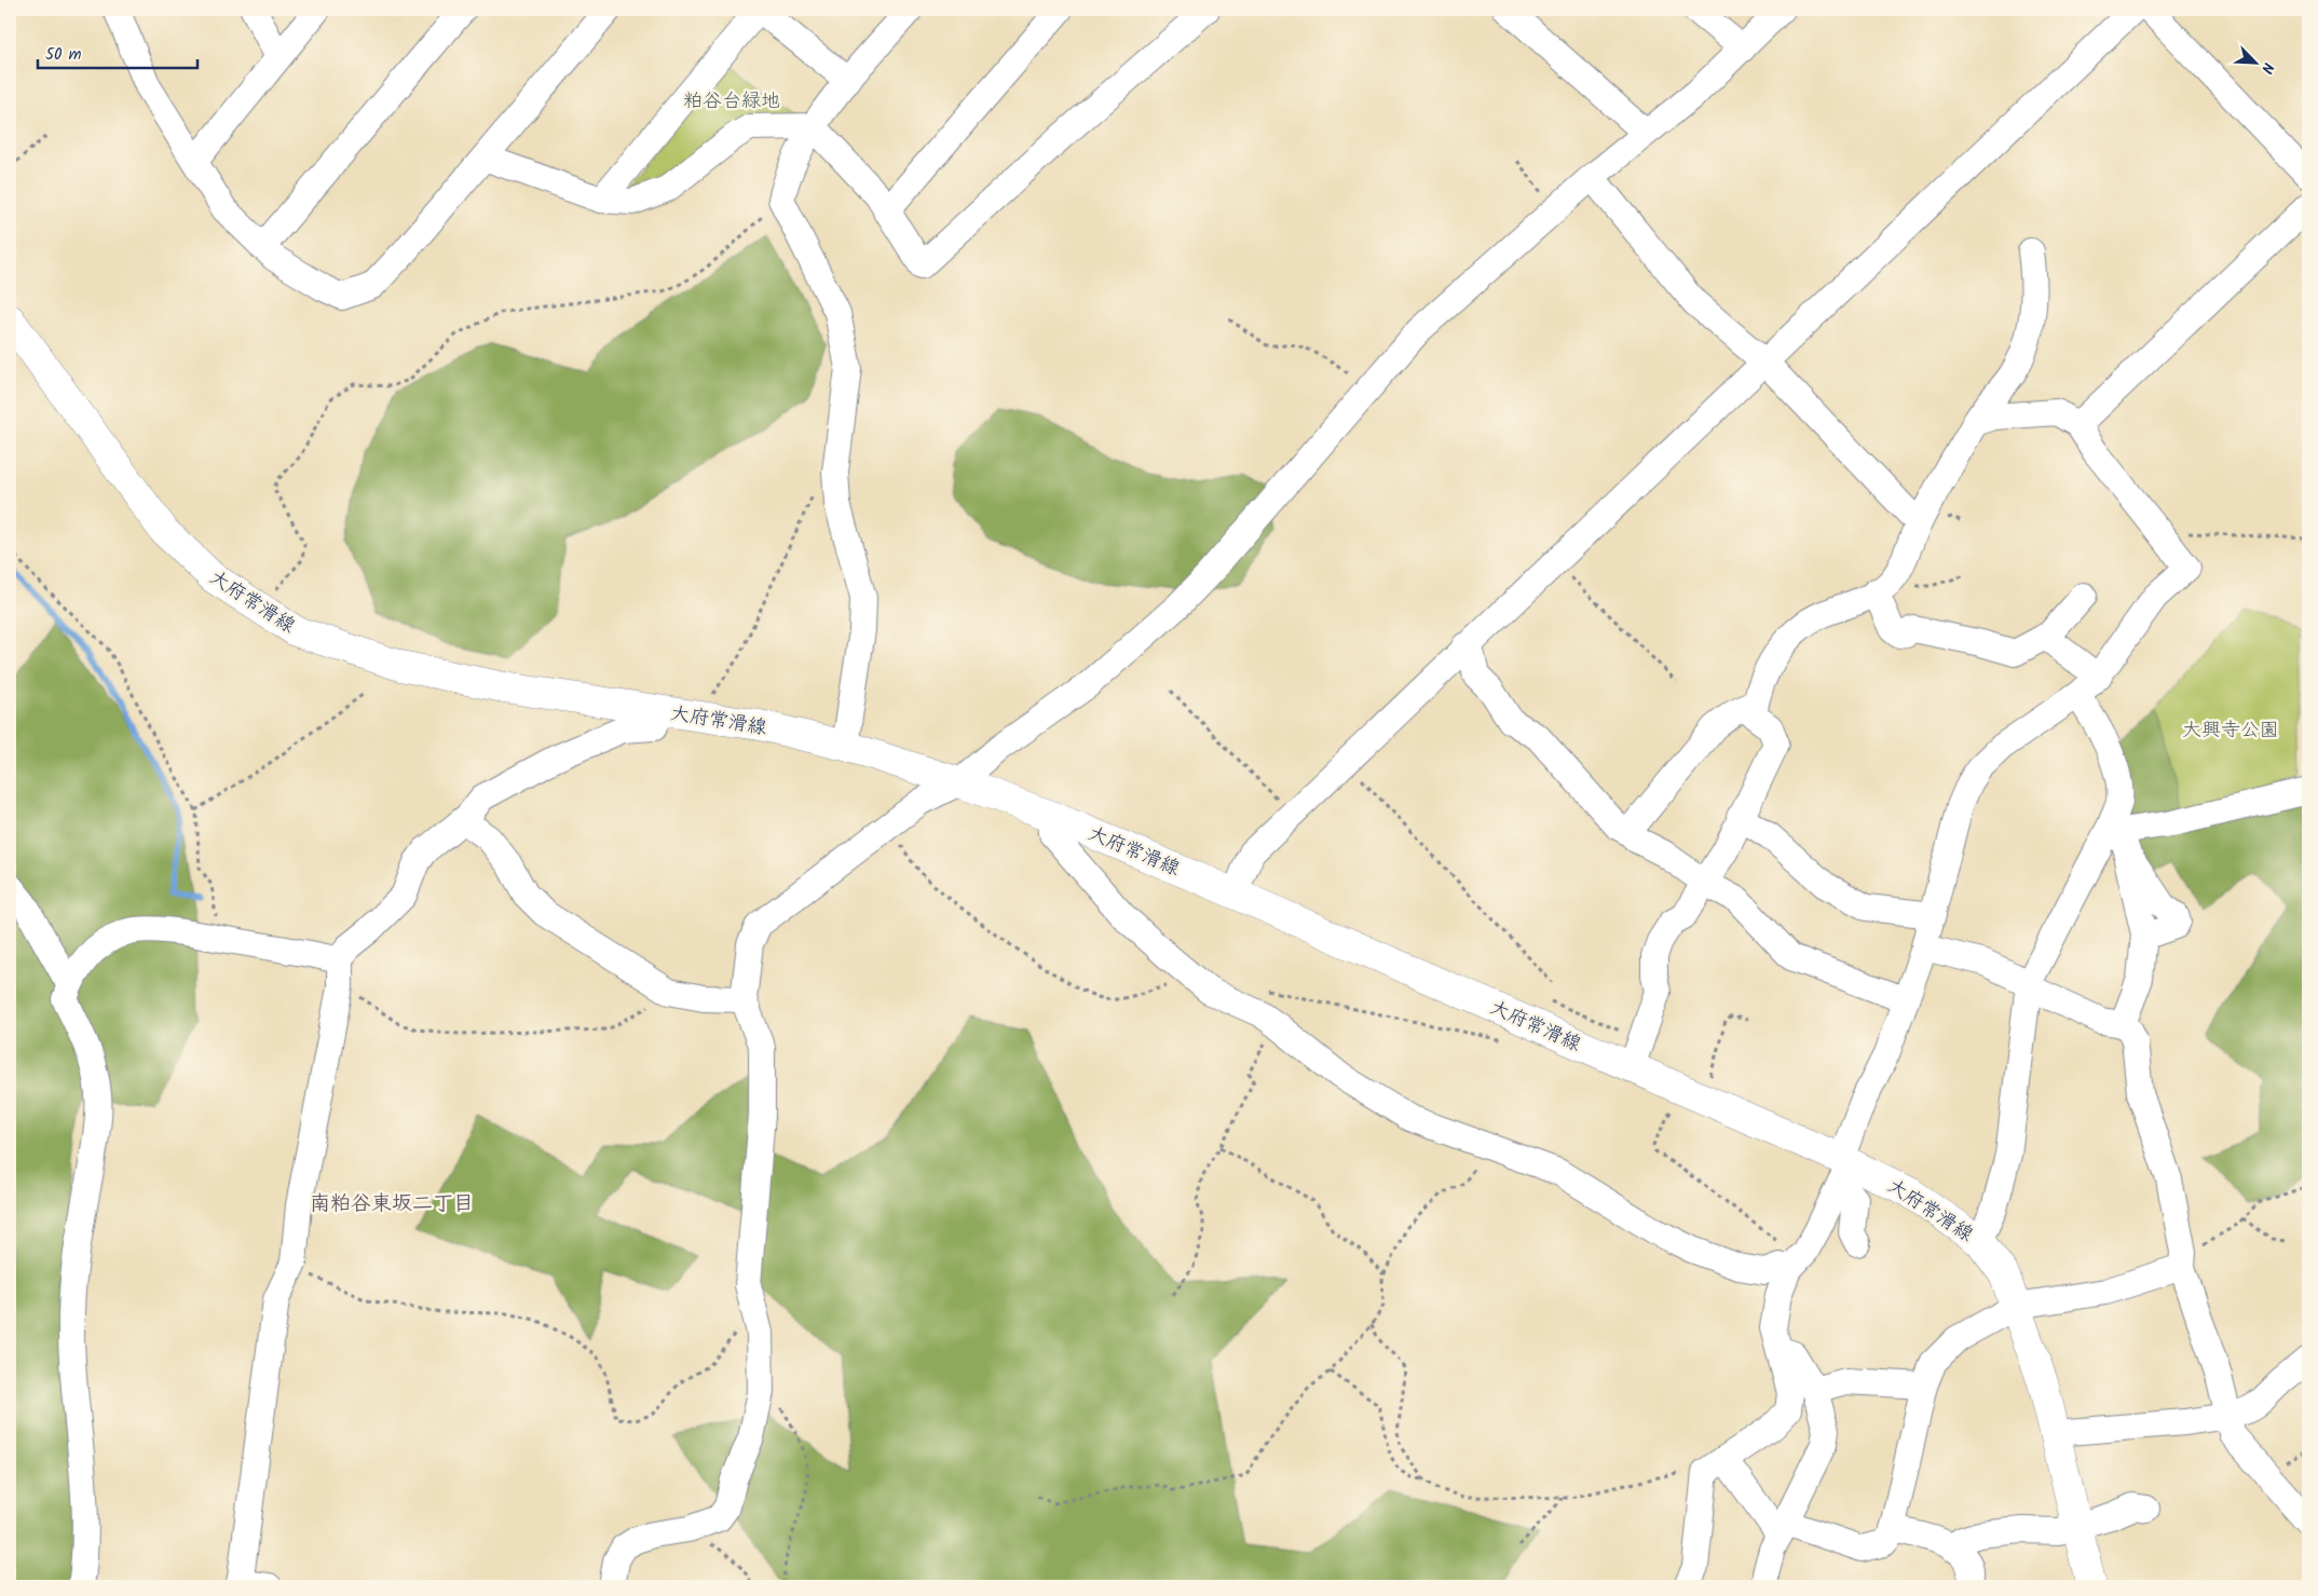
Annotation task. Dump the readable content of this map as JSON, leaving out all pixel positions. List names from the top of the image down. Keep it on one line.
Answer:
{"streets":{"main road":["大府常滑線"]},"districts":["南粕谷東坂二丁目"],"parks":["粕谷台緑地","大興寺公園"],"scale_bar":"50 m","north":"bottom right"}
